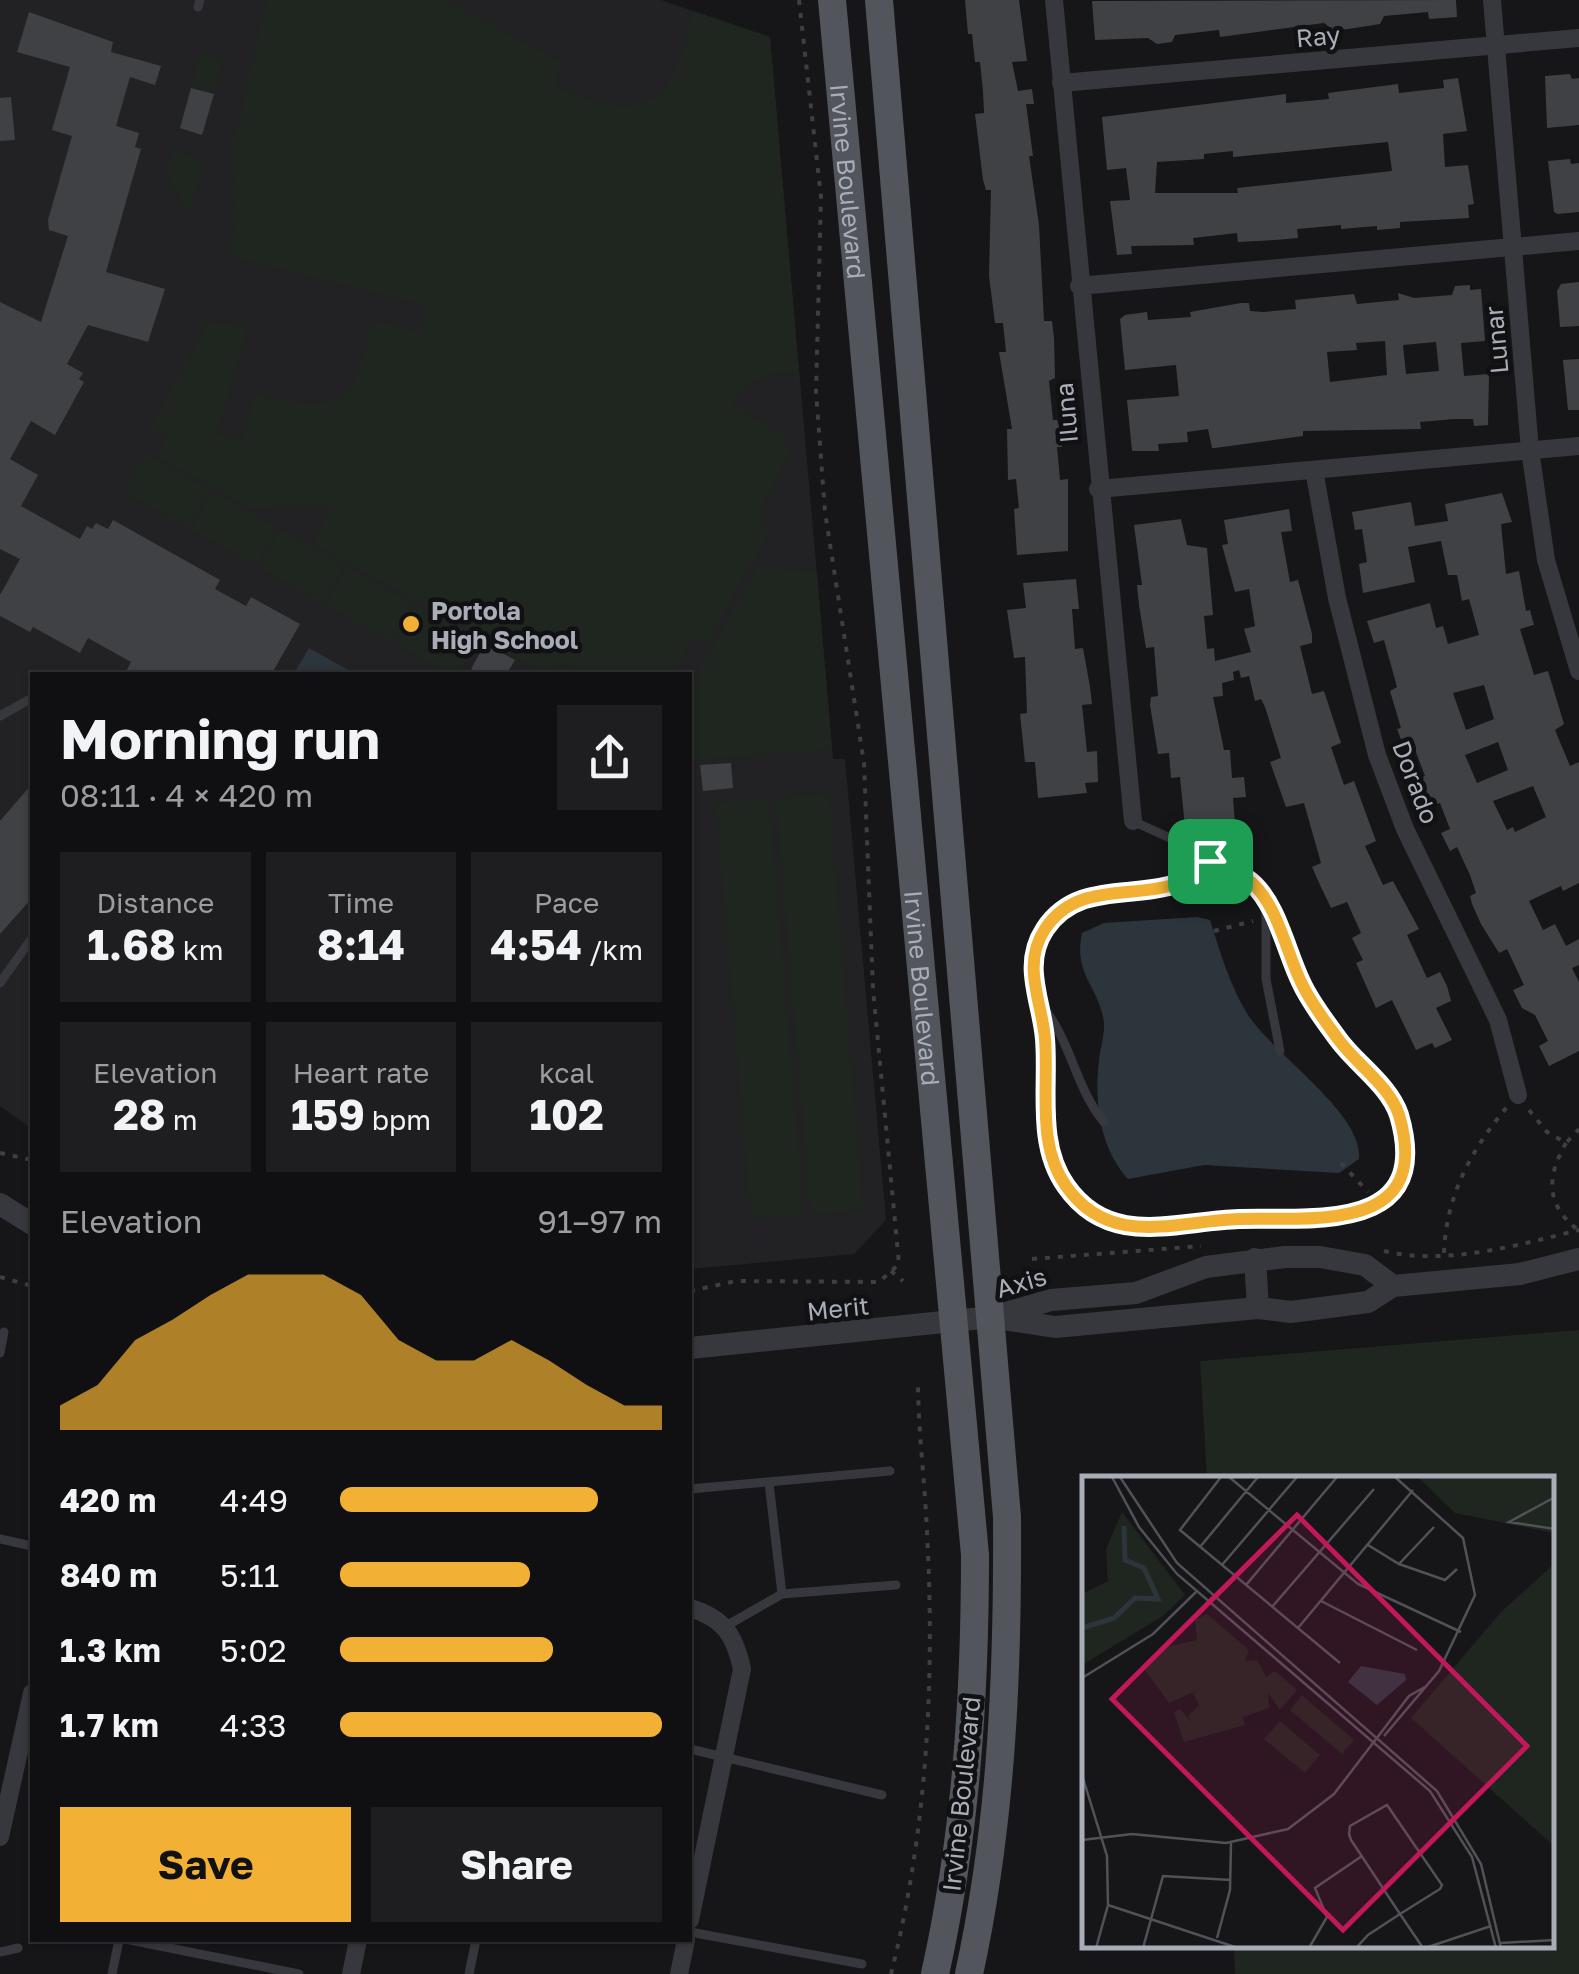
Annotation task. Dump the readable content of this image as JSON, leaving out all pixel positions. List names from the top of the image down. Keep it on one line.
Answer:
{"streets":{"main road":["Irvine Boulevard"],"street":["Ray","Lunar","Iluna","Dorado","Axis","Merit"]},"crossings":[["Ray","Lunar"],["Ray","Iluna"],["Irvine Boulevard","Axis"],["Irvine Boulevard","Merit"],["Axis","Merit"]],"places":["Portola High School"],"page":{"heading":["Morning run","08:11 · 4 × 420 m"],"stats":[["Distance","1.68 km"],["Time","8:14"],["Pace","4:54 /km"],["Elevation","28 m"],["Heart rate","159 bpm"],["kcal","102"]],"chart":["Elevation","91–97 m"],"list":[{"name":"420 m","note":"4:49"},{"name":"840 m","note":"5:11"},{"name":"1.3 km","note":"5:02"},{"name":"1.7 km","note":"4:33"}],"buttons":["Save","Share"]}}
